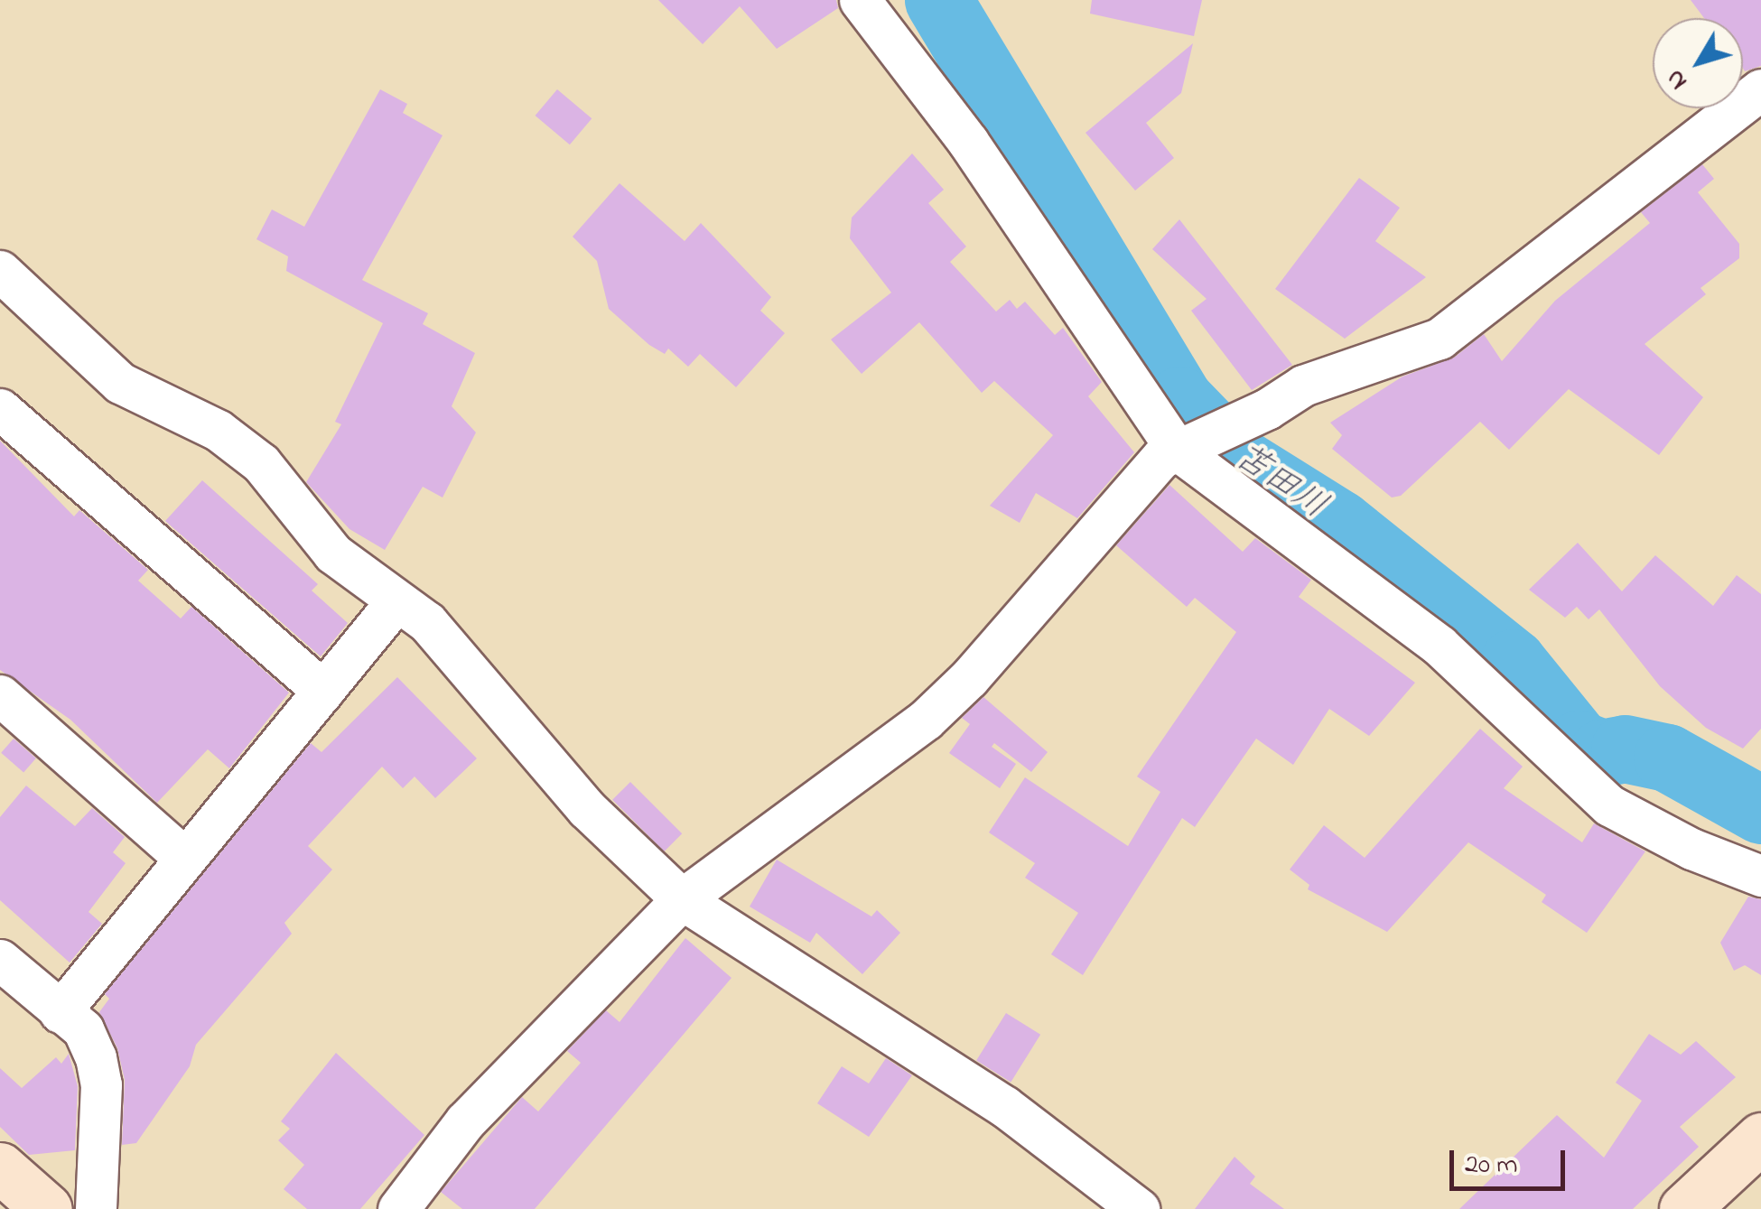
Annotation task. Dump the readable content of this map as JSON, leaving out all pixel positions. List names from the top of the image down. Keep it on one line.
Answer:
{"water":["苫田川"],"scale_bar":"20 m","north":"bottom left"}
